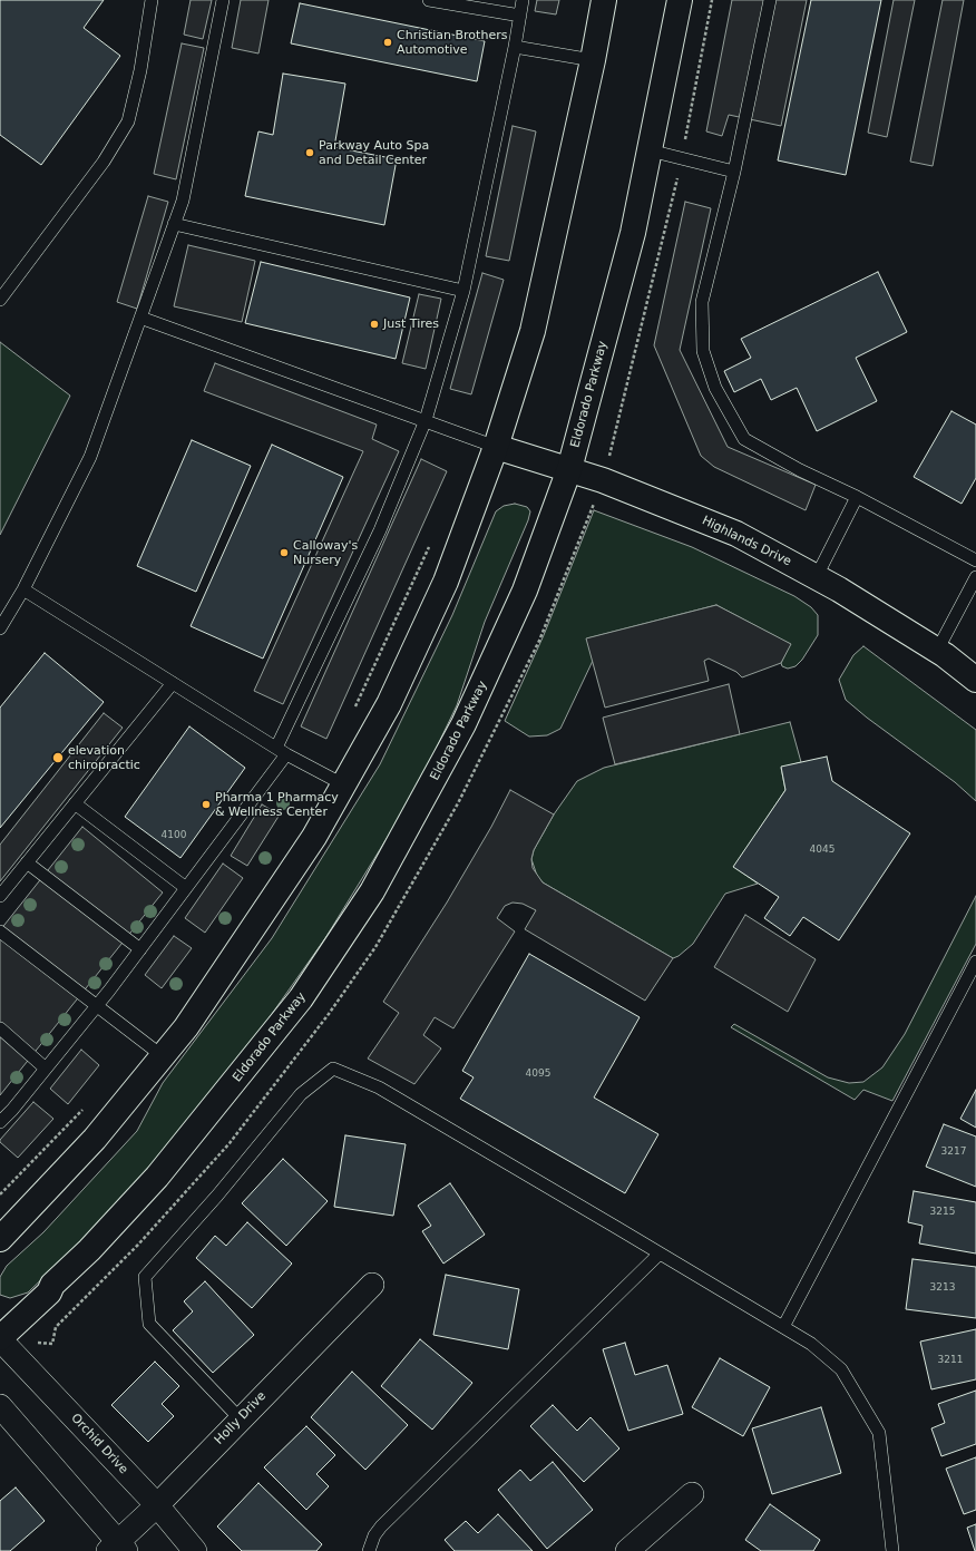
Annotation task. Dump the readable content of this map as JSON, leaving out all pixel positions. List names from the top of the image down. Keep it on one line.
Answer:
{"streets":{"main road":["Eldorado Parkway","Highlands Drive"],"street":["Holly Drive","Orchid Drive"]},"crossings":[["Eldorado Parkway","Highlands Drive"],["Eldorado Parkway","Orchid Drive"],["Holly Drive","Orchid Drive"]],"places":["Christian Brothers Automotive","Parkway Auto Spa and Detail Center","Just Tires","Calloway's Nursery","elevation chiropractic","Pharma 1 Pharmacy & Wellness Center"],"house_numbers":["4100","4045","4095","3217","3215","3213","3211"]}
